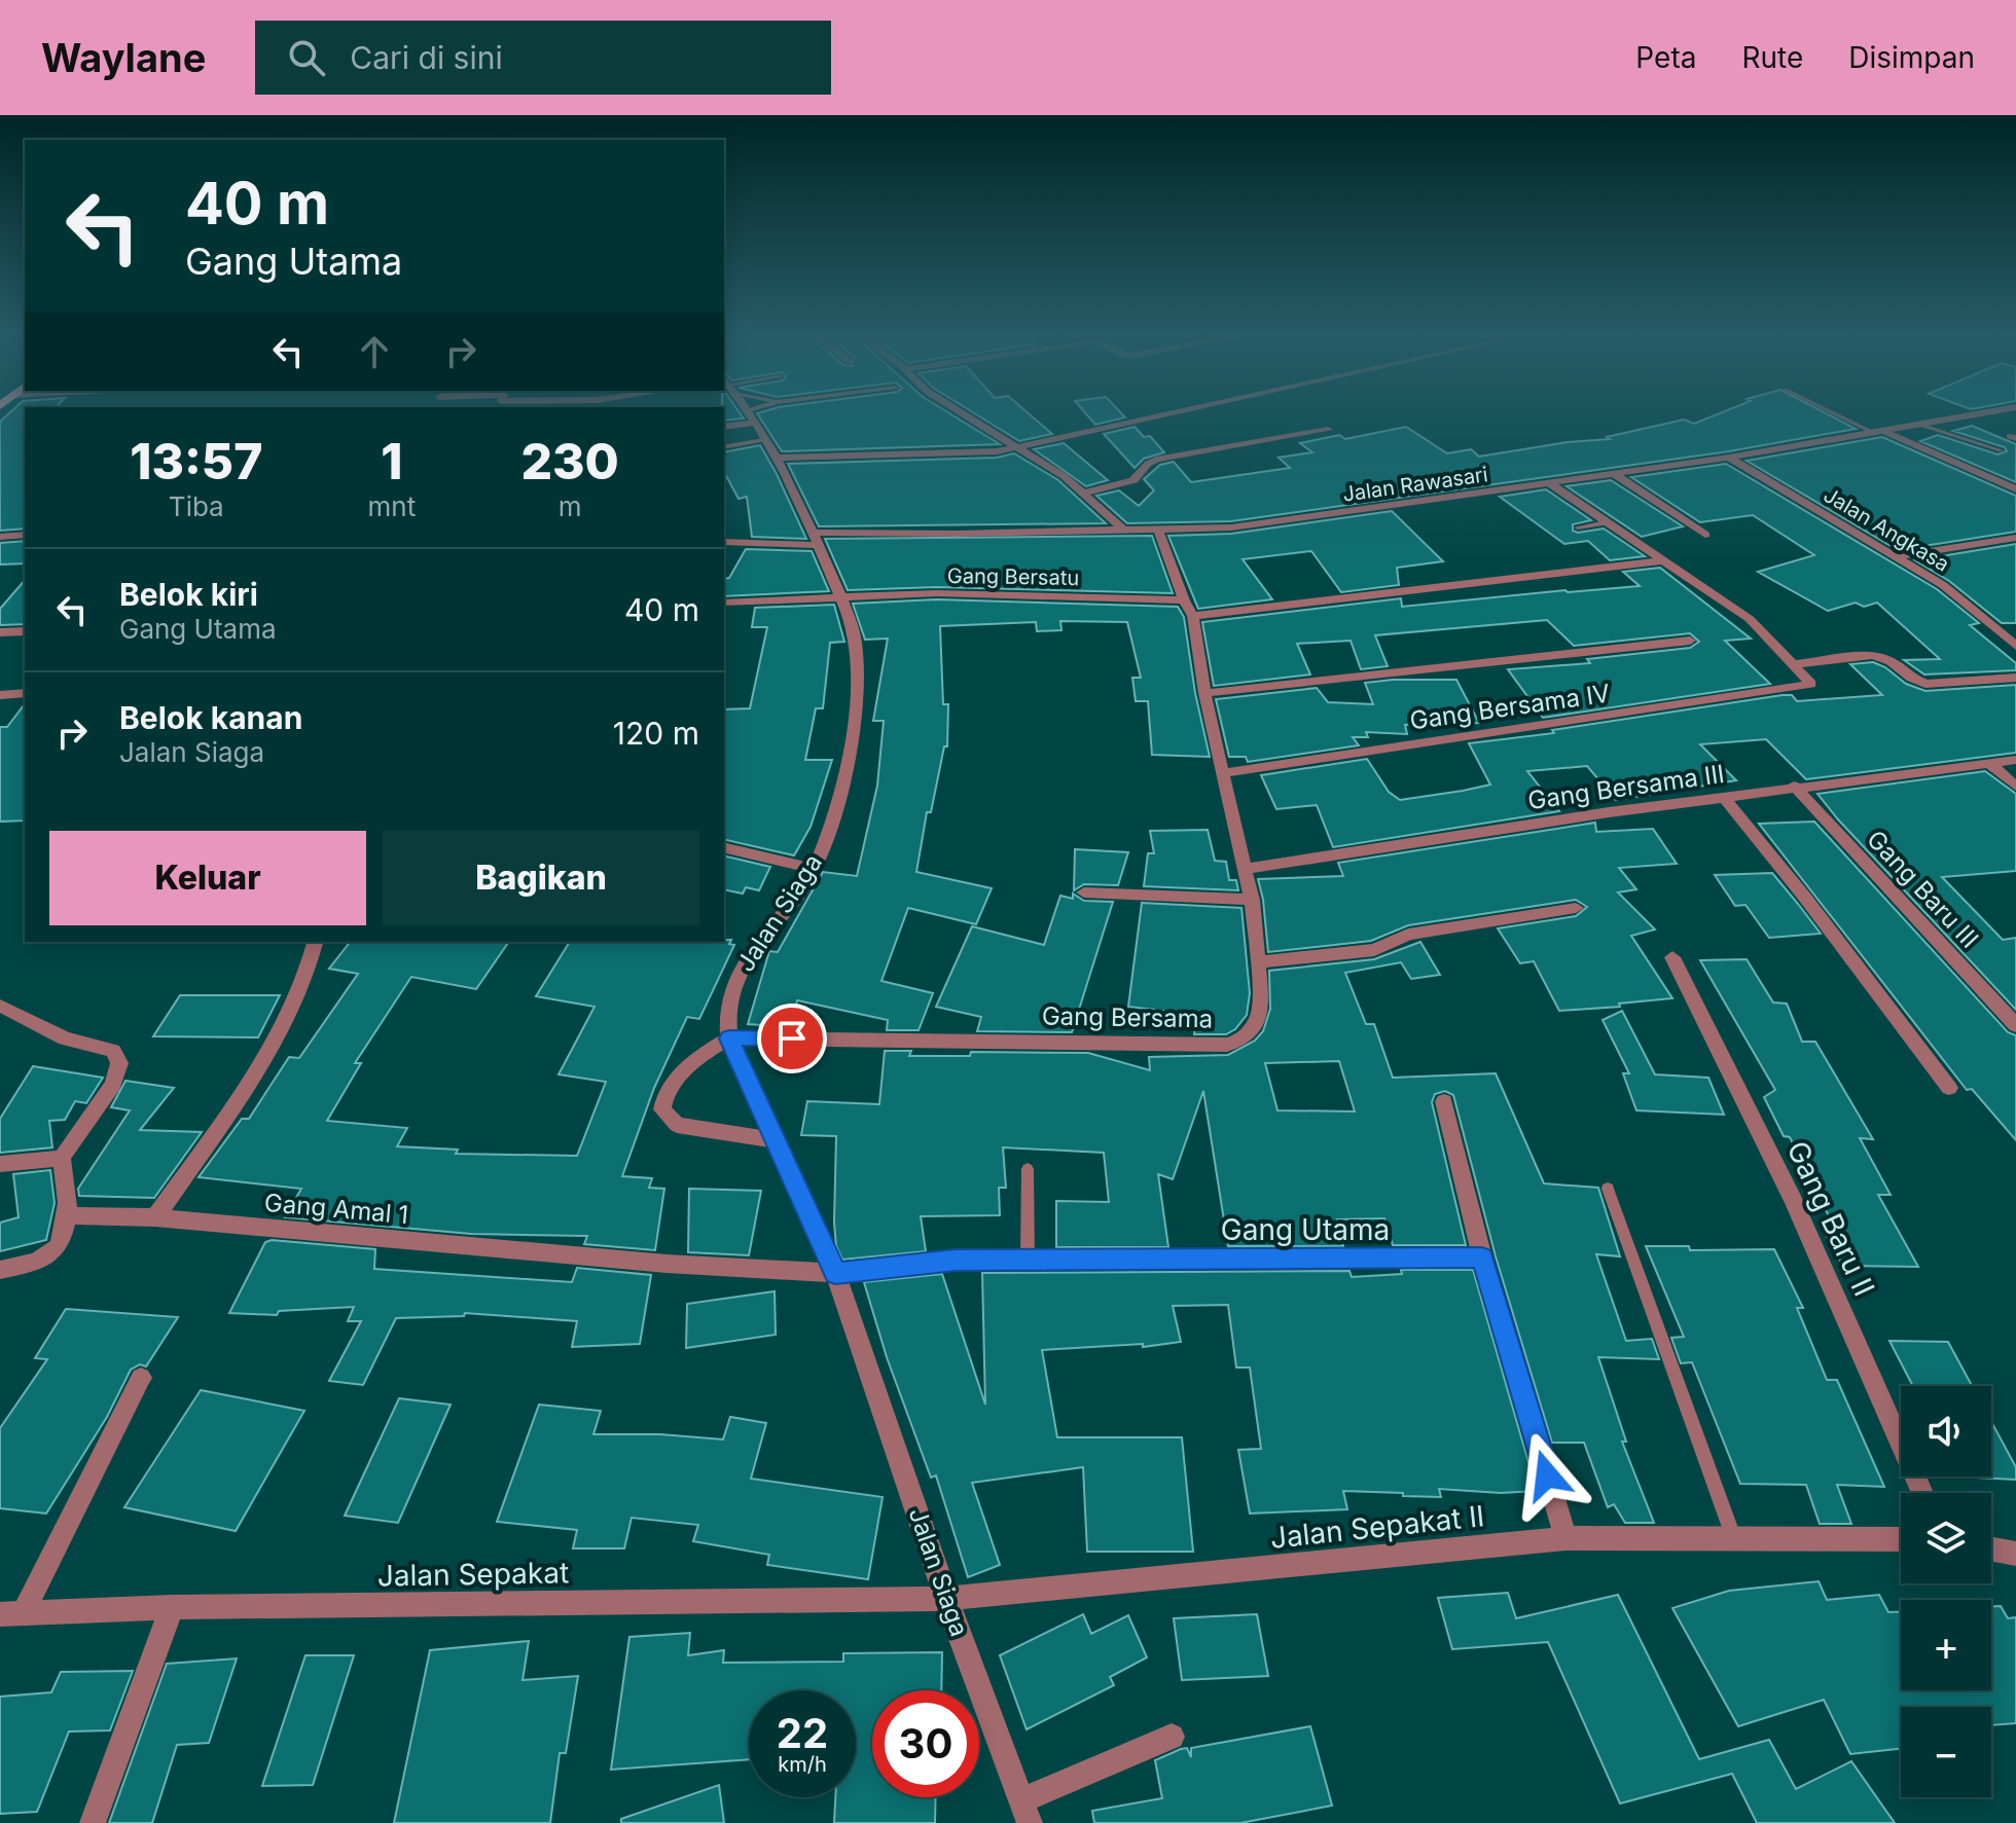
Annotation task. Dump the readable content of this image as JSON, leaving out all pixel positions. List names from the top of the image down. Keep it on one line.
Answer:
{"streets":{"street":["Jalan Rawasari","Jalan Angkasa","Gang Bersatu","Gang Bersama IV","Gang Bersama III","Gang Baru III","Jalan Siaga","Gang Bersama","Gang Amal 1","Gang Baru II","Gang Utama","Jalan Sepakat II","Jalan Sepakat"]},"crossings":[["Jalan Rawasari","Jalan Angkasa"],["Jalan Rawasari","Jalan Siaga"],["Jalan Rawasari","Gang Bersama"],["Gang Bersatu","Jalan Siaga"],["Gang Bersatu","Gang Bersama"],["Gang Bersama IV","Gang Bersama"],["Gang Bersama III","Gang Baru III"],["Gang Bersama III","Gang Bersama"],["Jalan Siaga","Gang Bersama"],["Jalan Siaga","Gang Amal 1"],["Jalan Siaga","Gang Utama"],["Jalan Siaga","Jalan Sepakat II"],["Jalan Siaga","Jalan Sepakat"],["Gang Amal 1","Gang Utama"],["Jalan Sepakat II","Jalan Sepakat"]],"page":{"header":"Waylane","search":"Cari di sini","nav":["Peta","Rute","Disimpan"],"turn":["40 m","Gang Utama"],"eta":["13:57","Tiba","1","mnt","230","m"],"list":[{"name":"Belok kiri","note":"Gang Utama","value":"40 m"},{"name":"Belok kanan","note":"Jalan Siaga","value":"120 m"}],"buttons":["Keluar","Bagikan"],"map_buttons":["+","−"],"speed":"22 km/h","limit":"30"}}
